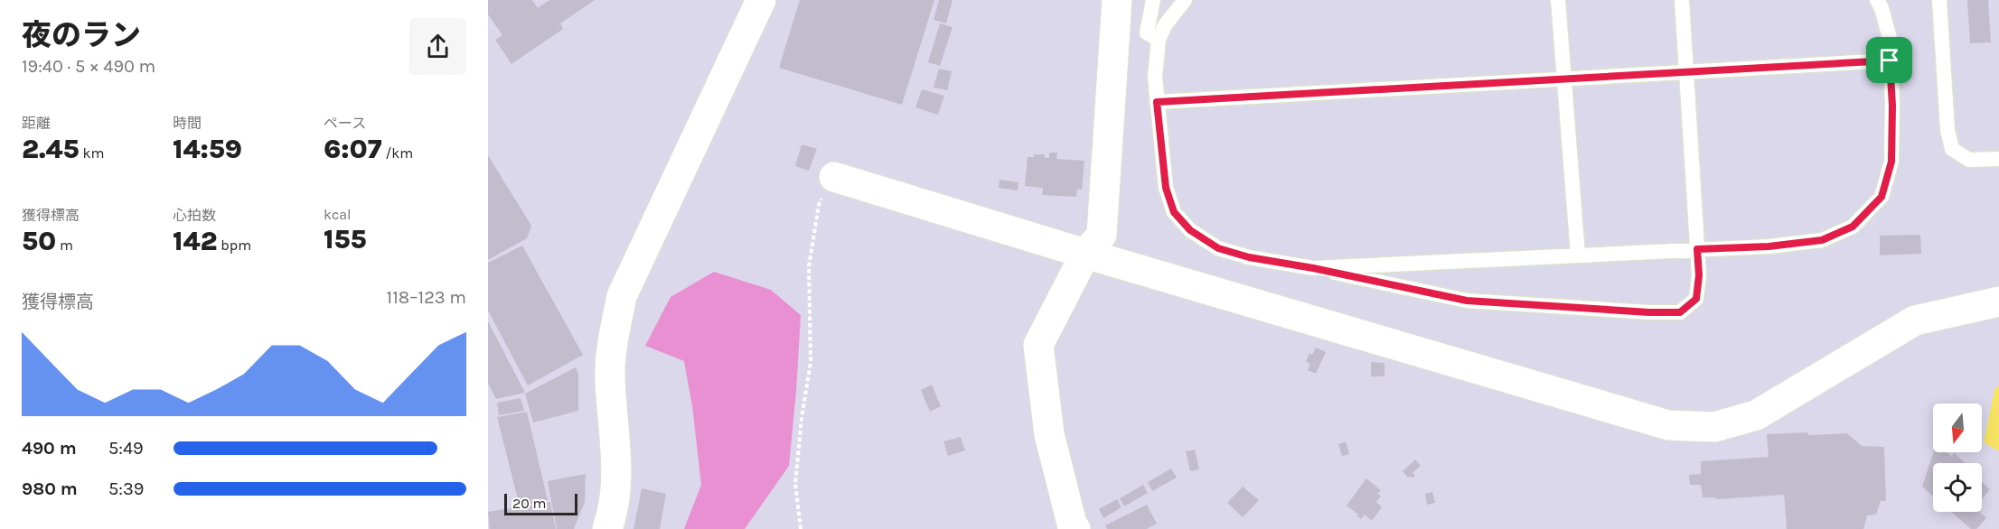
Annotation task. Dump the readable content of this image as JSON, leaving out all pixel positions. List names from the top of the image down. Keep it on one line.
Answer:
{"scale_bar":"20 m","north":"bottom","page":{"heading":["夜のラン","19:40 · 5 × 490 m"],"stats":[["距離","2.45 km"],["時間","14:59"],["ペース","6:07 /km"],["獲得標高","50 m"],["心拍数","142 bpm"],["kcal","155"]],"chart":["獲得標高","118–123 m"],"list":[{"name":"490 m","note":"5:49"},{"name":"980 m","note":"5:39"}],"scale":"20 m"}}
